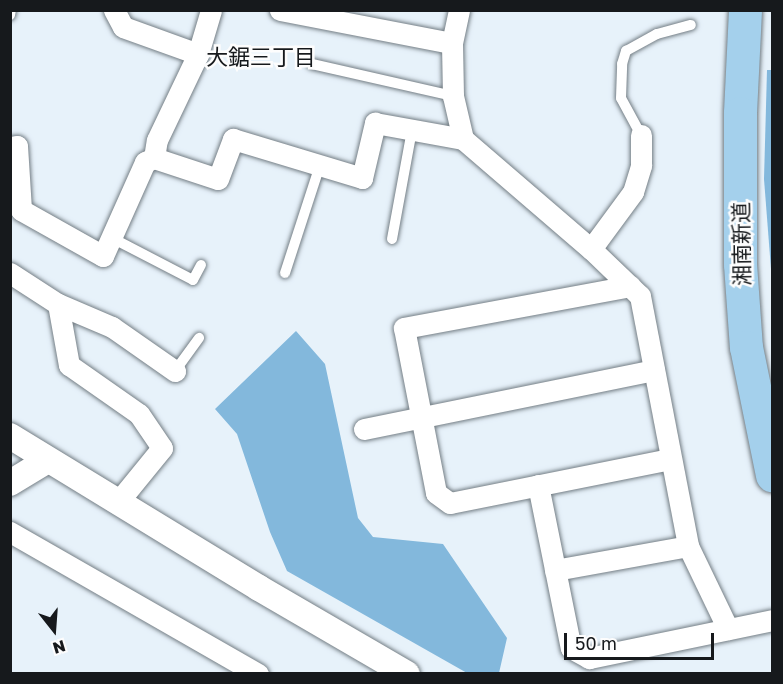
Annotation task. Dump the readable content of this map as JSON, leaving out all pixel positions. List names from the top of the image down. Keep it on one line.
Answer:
{"streets":{"main road":["湘南新道"]},"districts":["大鋸三丁目"],"scale_bar":"50 m","north":"bottom"}
